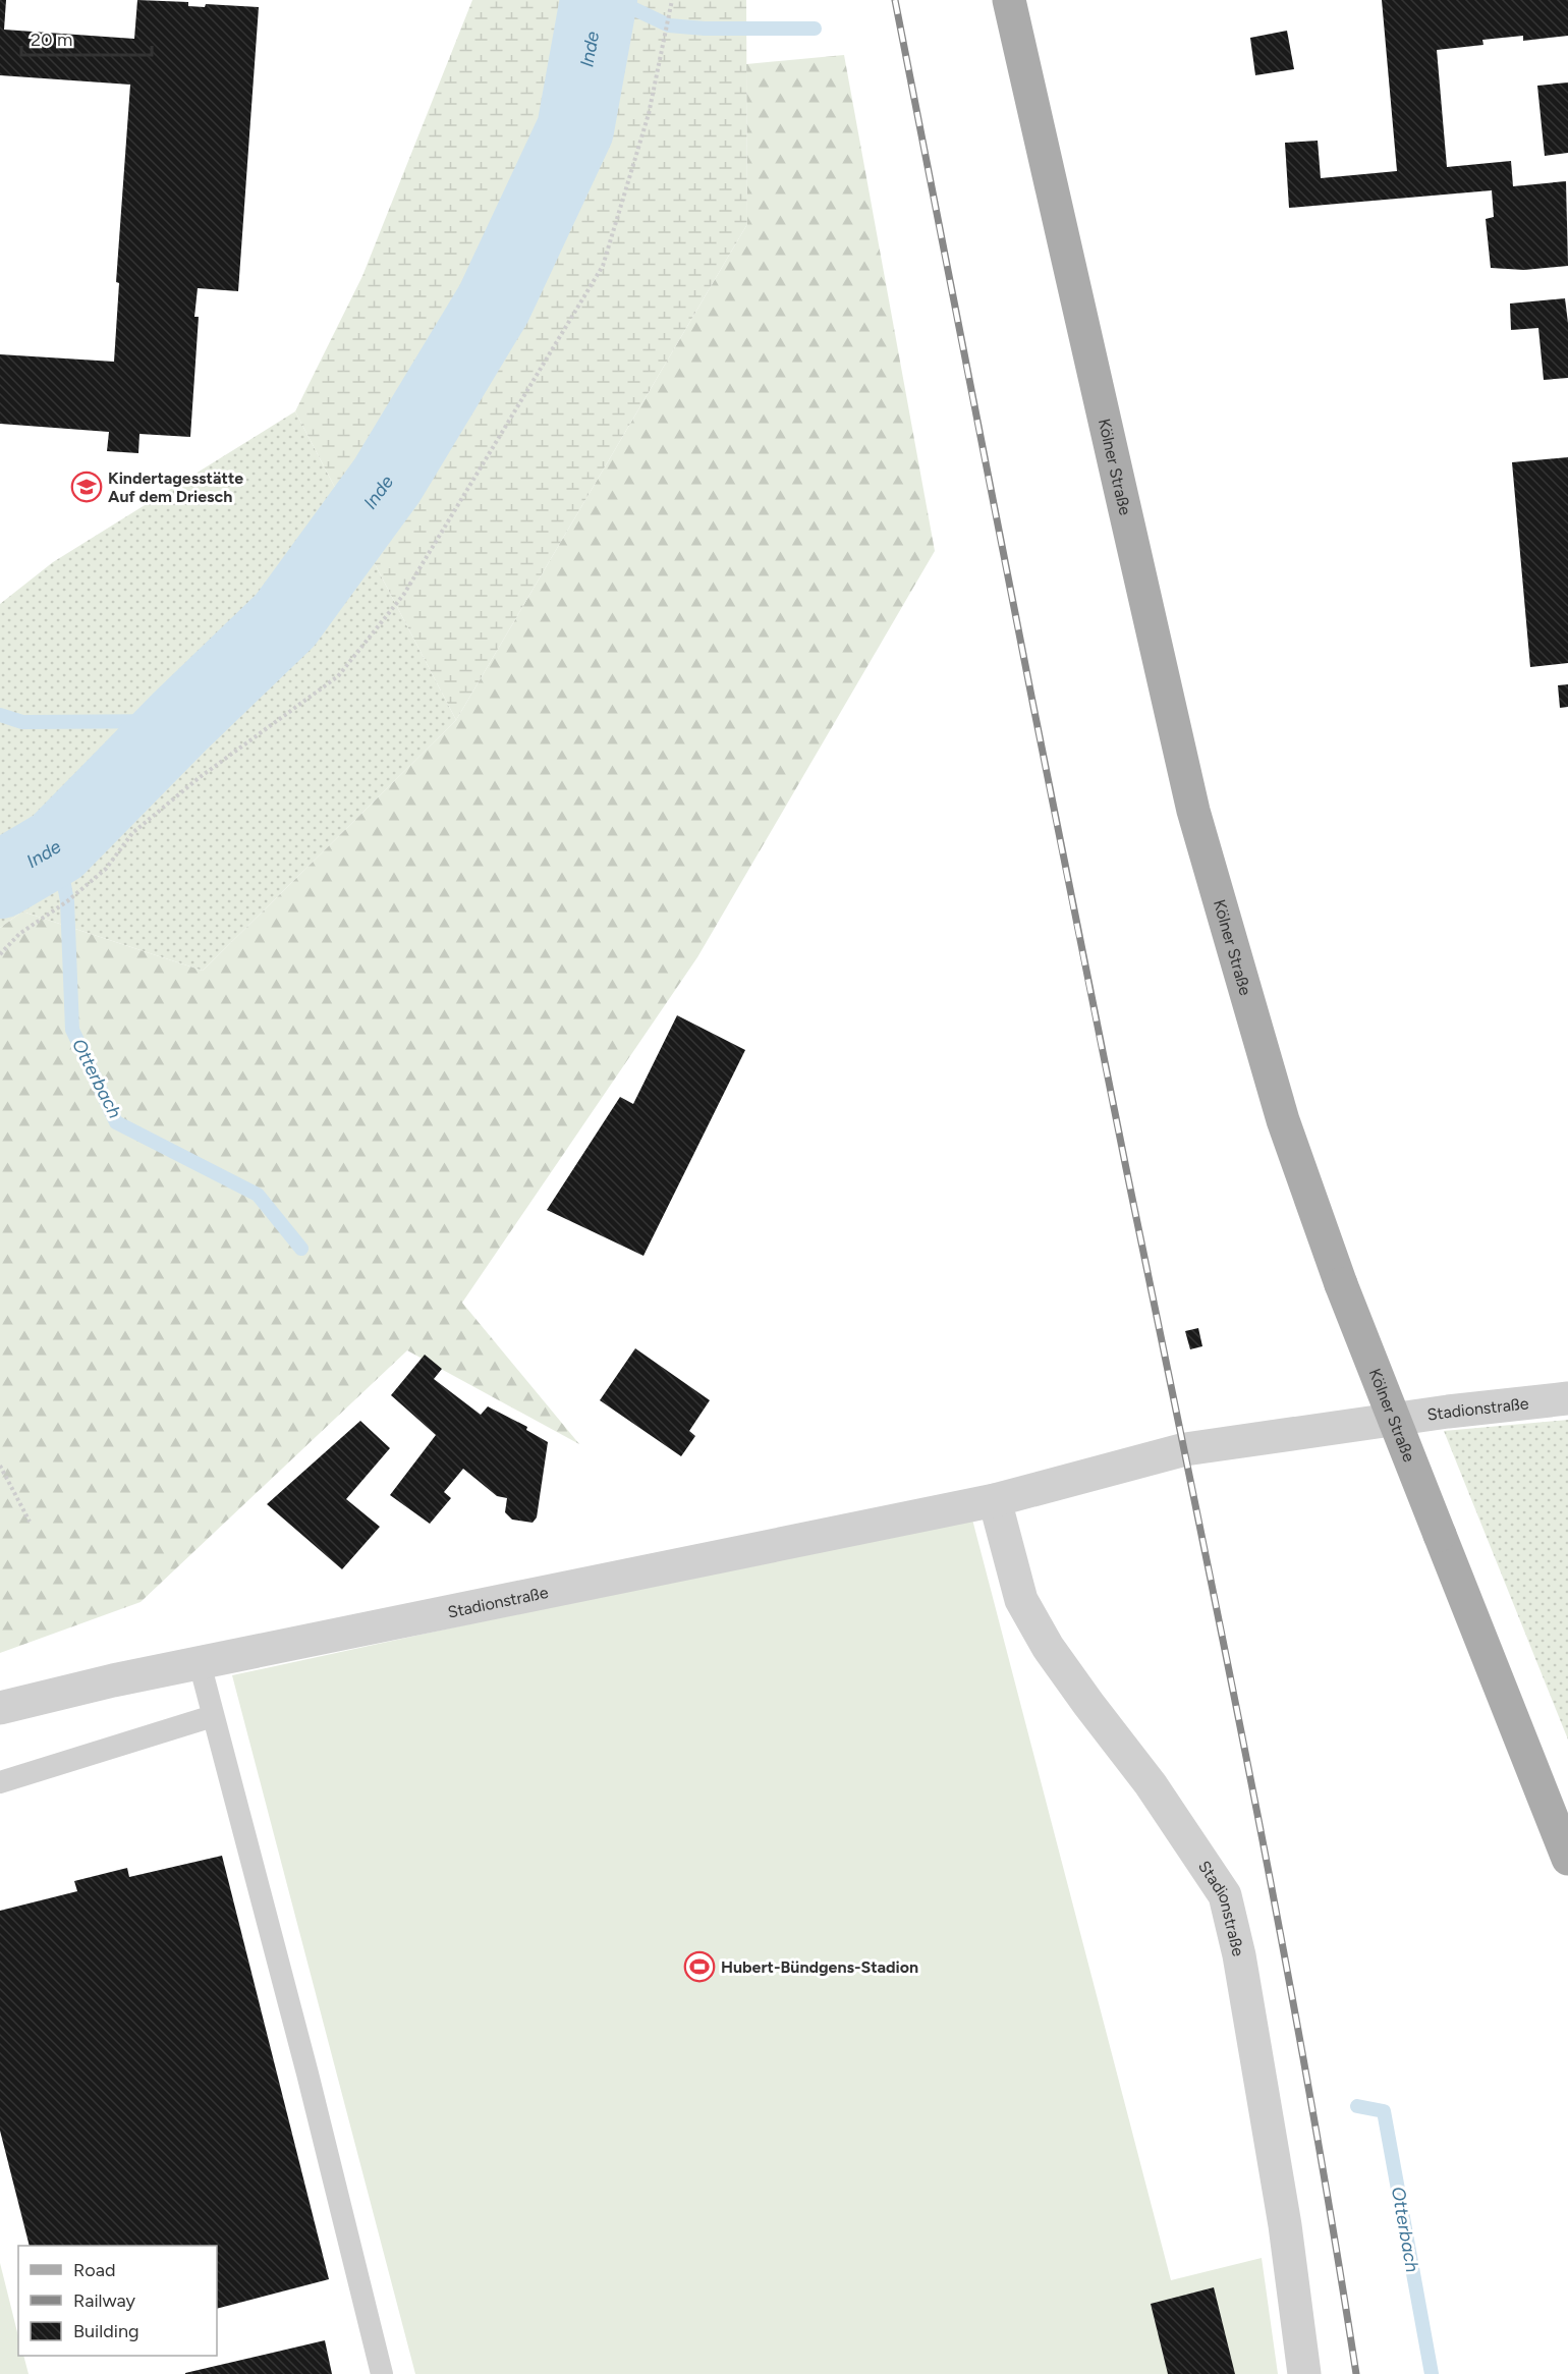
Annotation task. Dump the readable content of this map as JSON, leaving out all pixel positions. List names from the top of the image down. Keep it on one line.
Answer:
{"streets":{"main road":["Kölner Straße"],"street":["Stadionstraße"]},"water":["Inde","Otterbach"],"places":{"school or university":["Kindertagesstätte Auf dem Driesch"],"sports":["Hubert-Bündgens-Stadion"]},"legend":["Road","Railway","Building"],"scale_bar":"20 m"}
